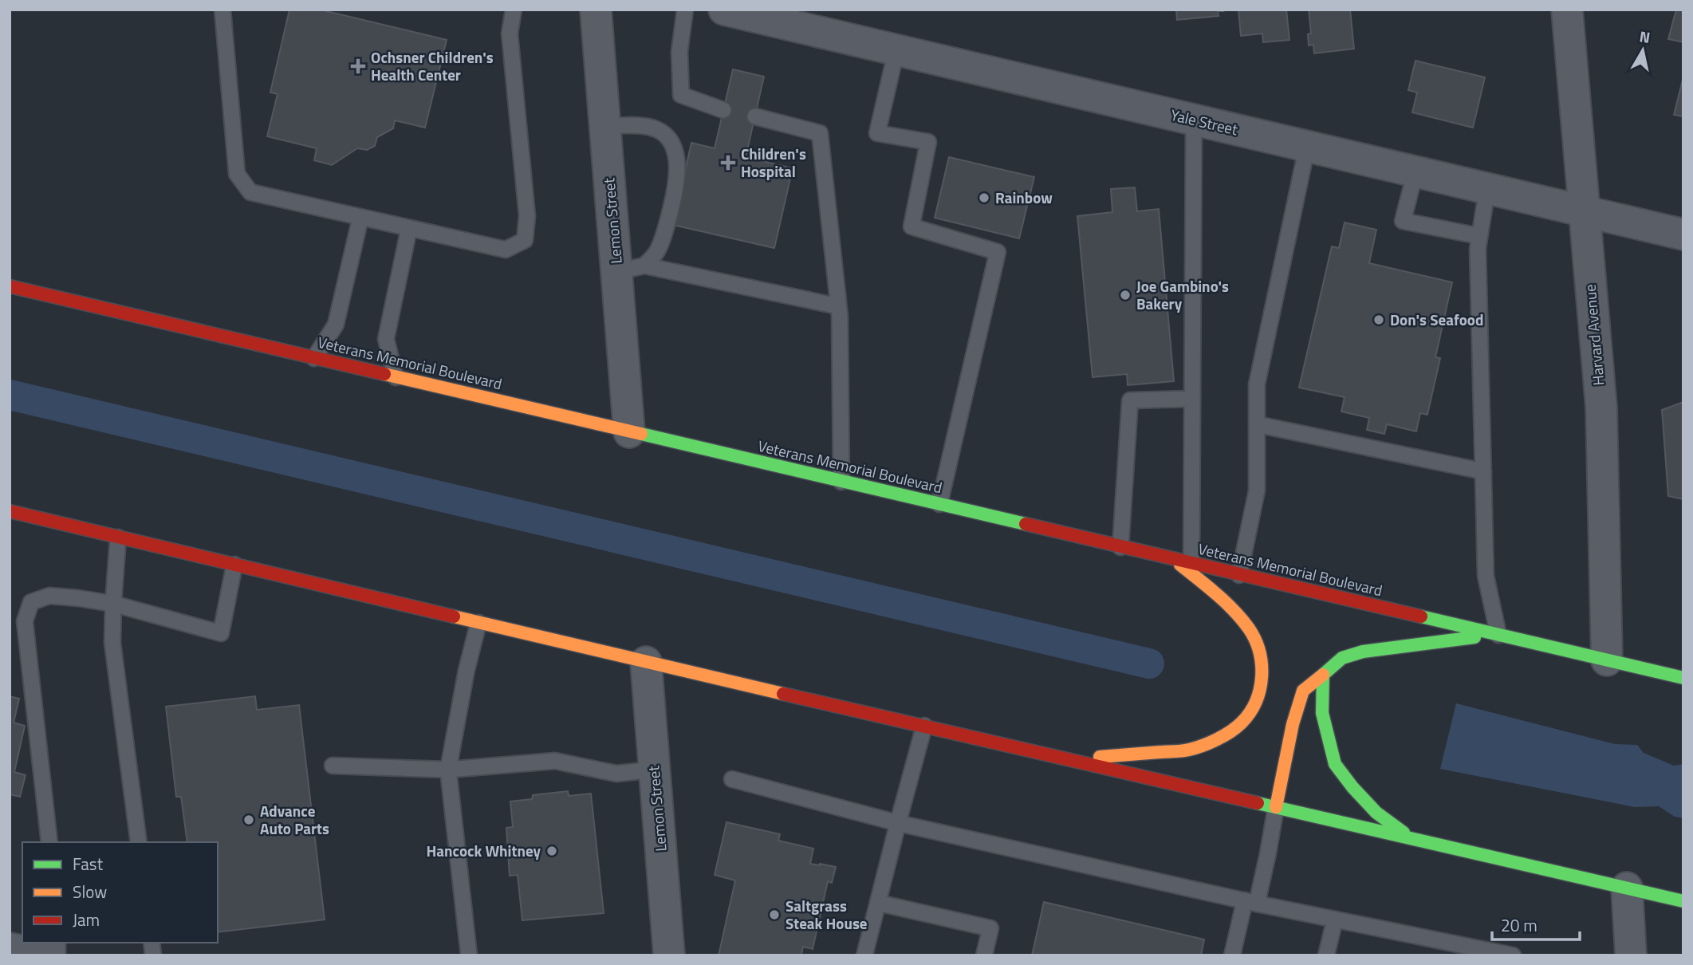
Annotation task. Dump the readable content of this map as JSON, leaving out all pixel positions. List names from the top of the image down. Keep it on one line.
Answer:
{"streets":{"main road":["Veterans Memorial Boulevard"],"street":["Yale Street","Lemon Street","Harvard Avenue"]},"crossings":[["Yale Street","Harvard Avenue"],["Lemon Street","Veterans Memorial Boulevard"],["Harvard Avenue","Veterans Memorial Boulevard"]],"places":{"health":["Ochsner Children's Health Center","Children's Hospital"],"other":["Rainbow","Joe Gambino's Bakery","Don's Seafood","Advance Auto Parts","Hancock Whitney","Saltgrass Steak House"]},"legend":["Fast","Slow","Jam"],"scale_bar":"20 m","north":"top"}
